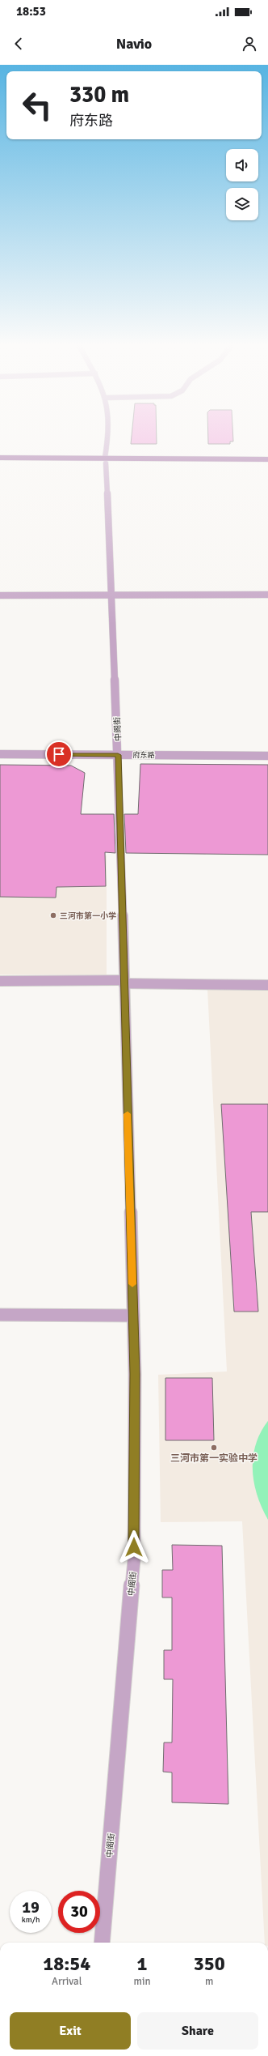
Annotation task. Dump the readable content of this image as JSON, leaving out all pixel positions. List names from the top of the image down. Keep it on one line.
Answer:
{"streets":{"street":["中阁街","府东路"]},"crossings":[["中阁街","府东路"]],"places":["三河市第一小学","三河市第一实验中学"],"page":{"status":"18:53","header":"Navio","turn":["330 m","府东路"],"speed":"19 km/h","limit":"30","eta":["18:54","Arrival","1","min","350","m"],"buttons":["Exit","Share"]}}
